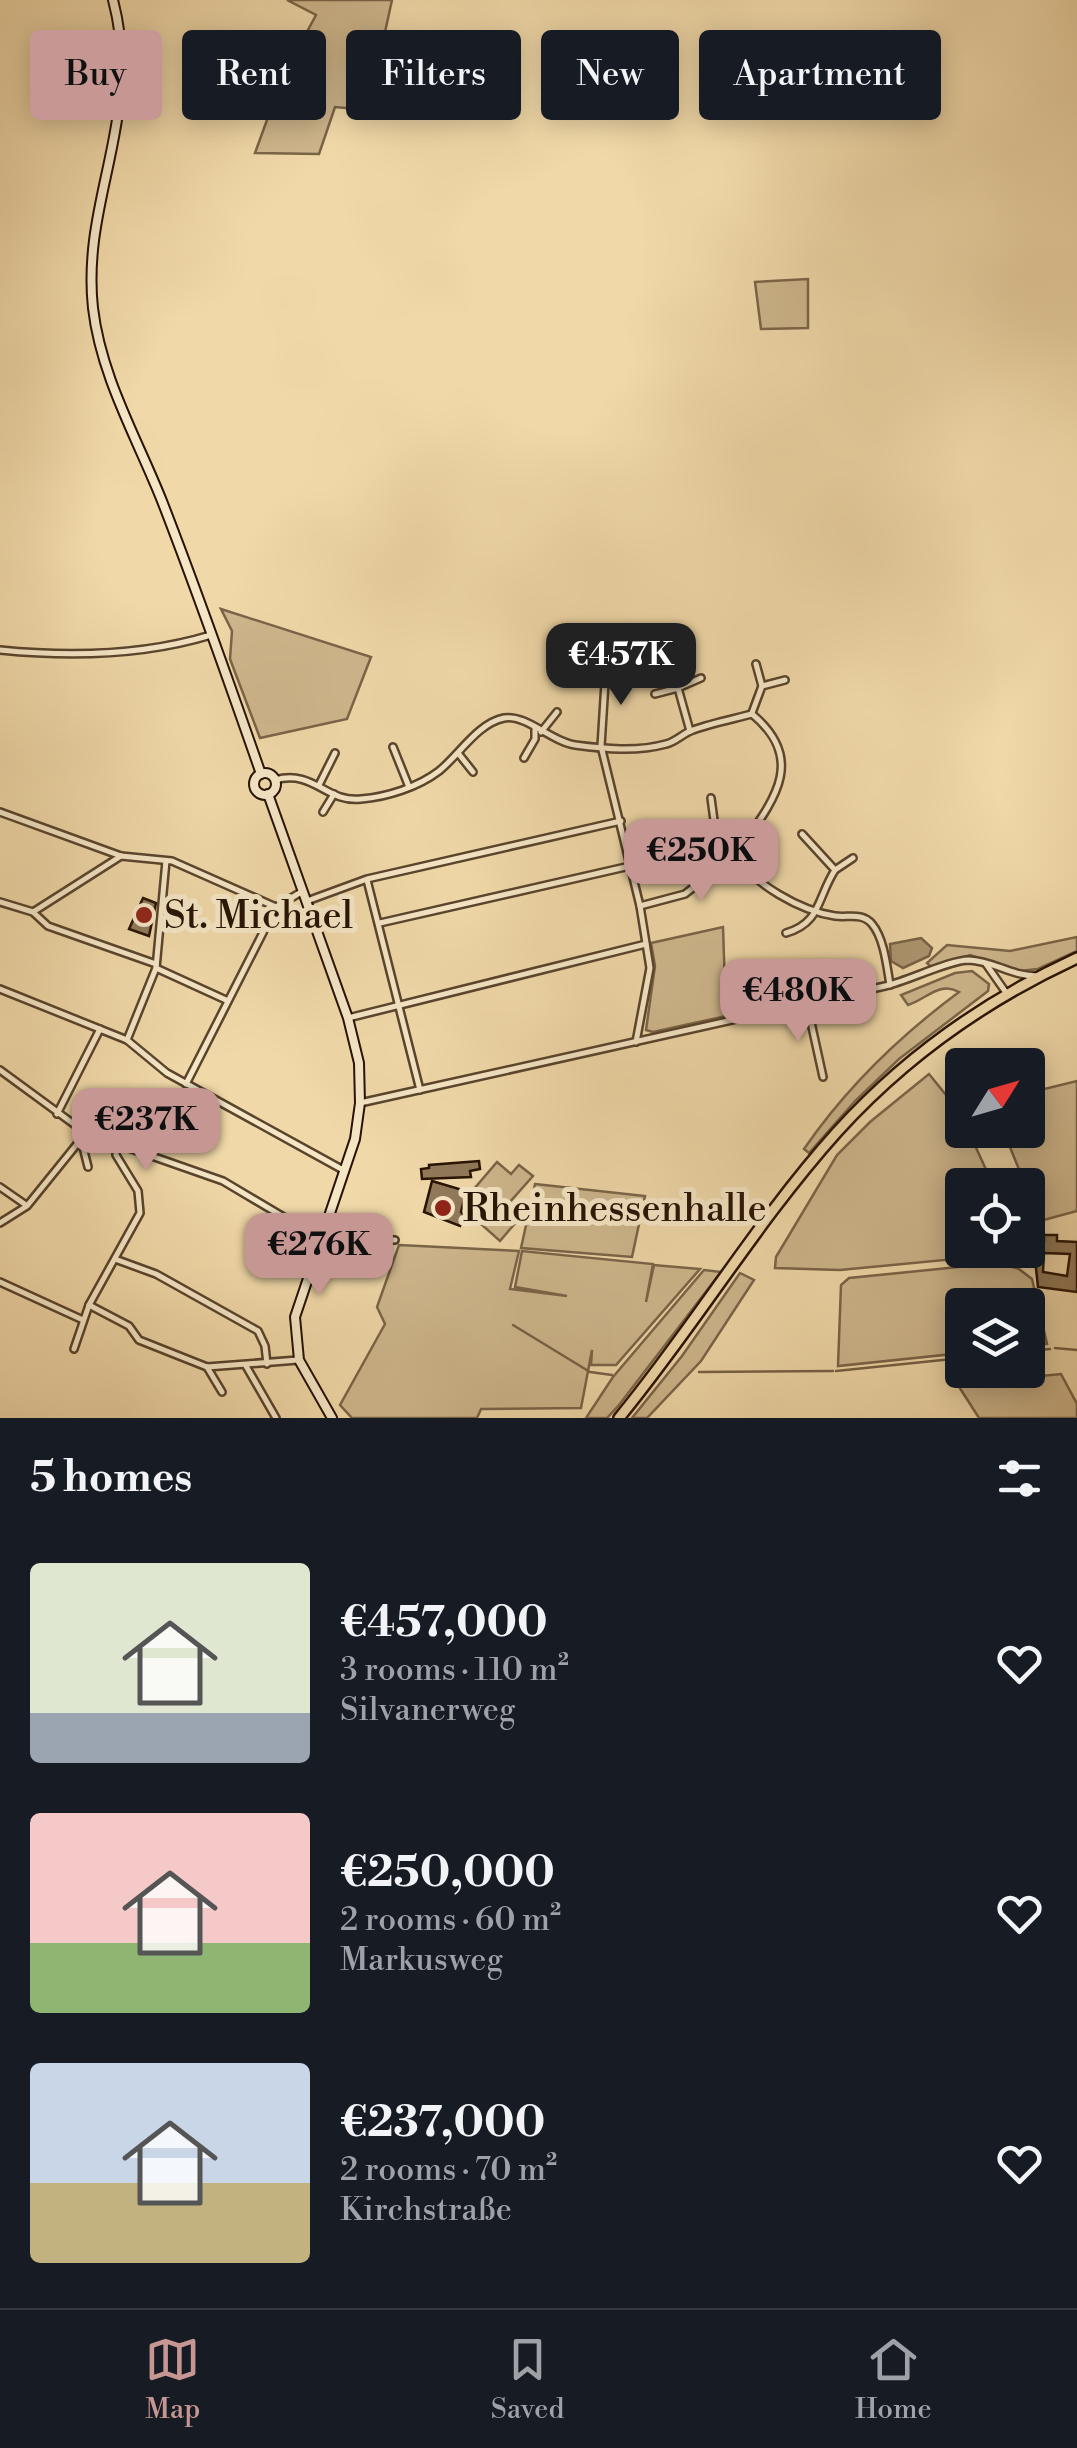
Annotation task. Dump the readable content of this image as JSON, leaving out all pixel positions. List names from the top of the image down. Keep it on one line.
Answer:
{"places":["St. Michael","Rheinhessenhalle"],"north":"top right","page":{"chip":["Buy","Rent","Filters","New","Apartment"],"price":["€457K","€250K","€480K","€237K","€276K"],"heading":"5 homes","list":[{"name":"€457,000","note":"3 rooms · 110 m² · Silvanerweg"},{"name":"€250,000","note":"2 rooms · 60 m² · Markusweg"},{"name":"€237,000","note":"2 rooms · 70 m² · Kirchstraße"}],"tabs":["Map","Saved","Home"]}}
